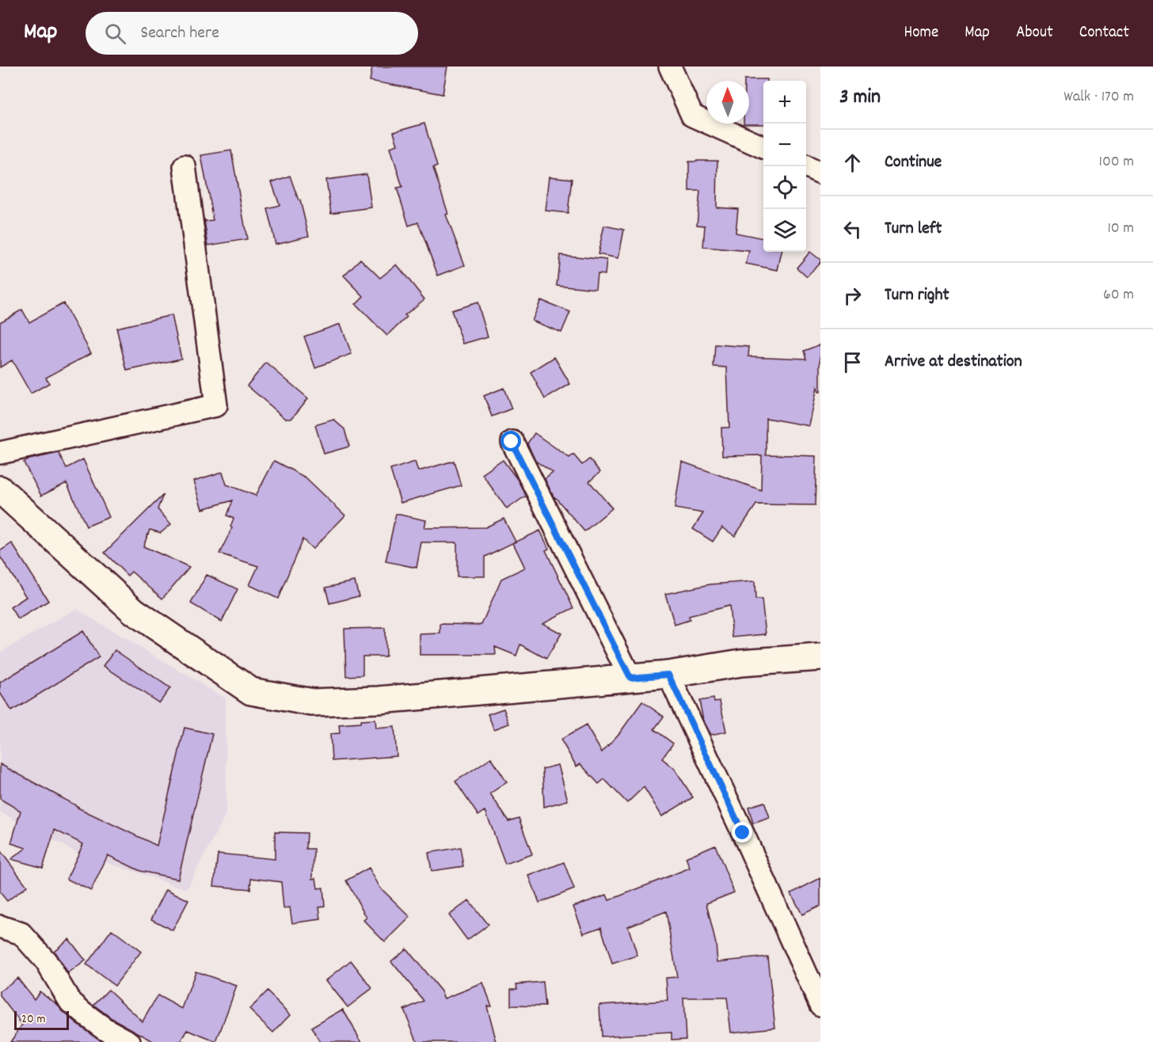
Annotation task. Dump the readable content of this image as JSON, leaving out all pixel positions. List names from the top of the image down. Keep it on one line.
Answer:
{"scale_bar":"20 m","north":"top","page":{"header":"Map","search":"Search here","nav":["Home","Map","About","Contact"],"heading":["3 min","Walk · 170 m"],"map_buttons":["+","−"],"list":[["Continue","100 m"],["Turn left","10 m"],["Turn right","60 m"],"Arrive at destination"],"scale":"20 m"}}
